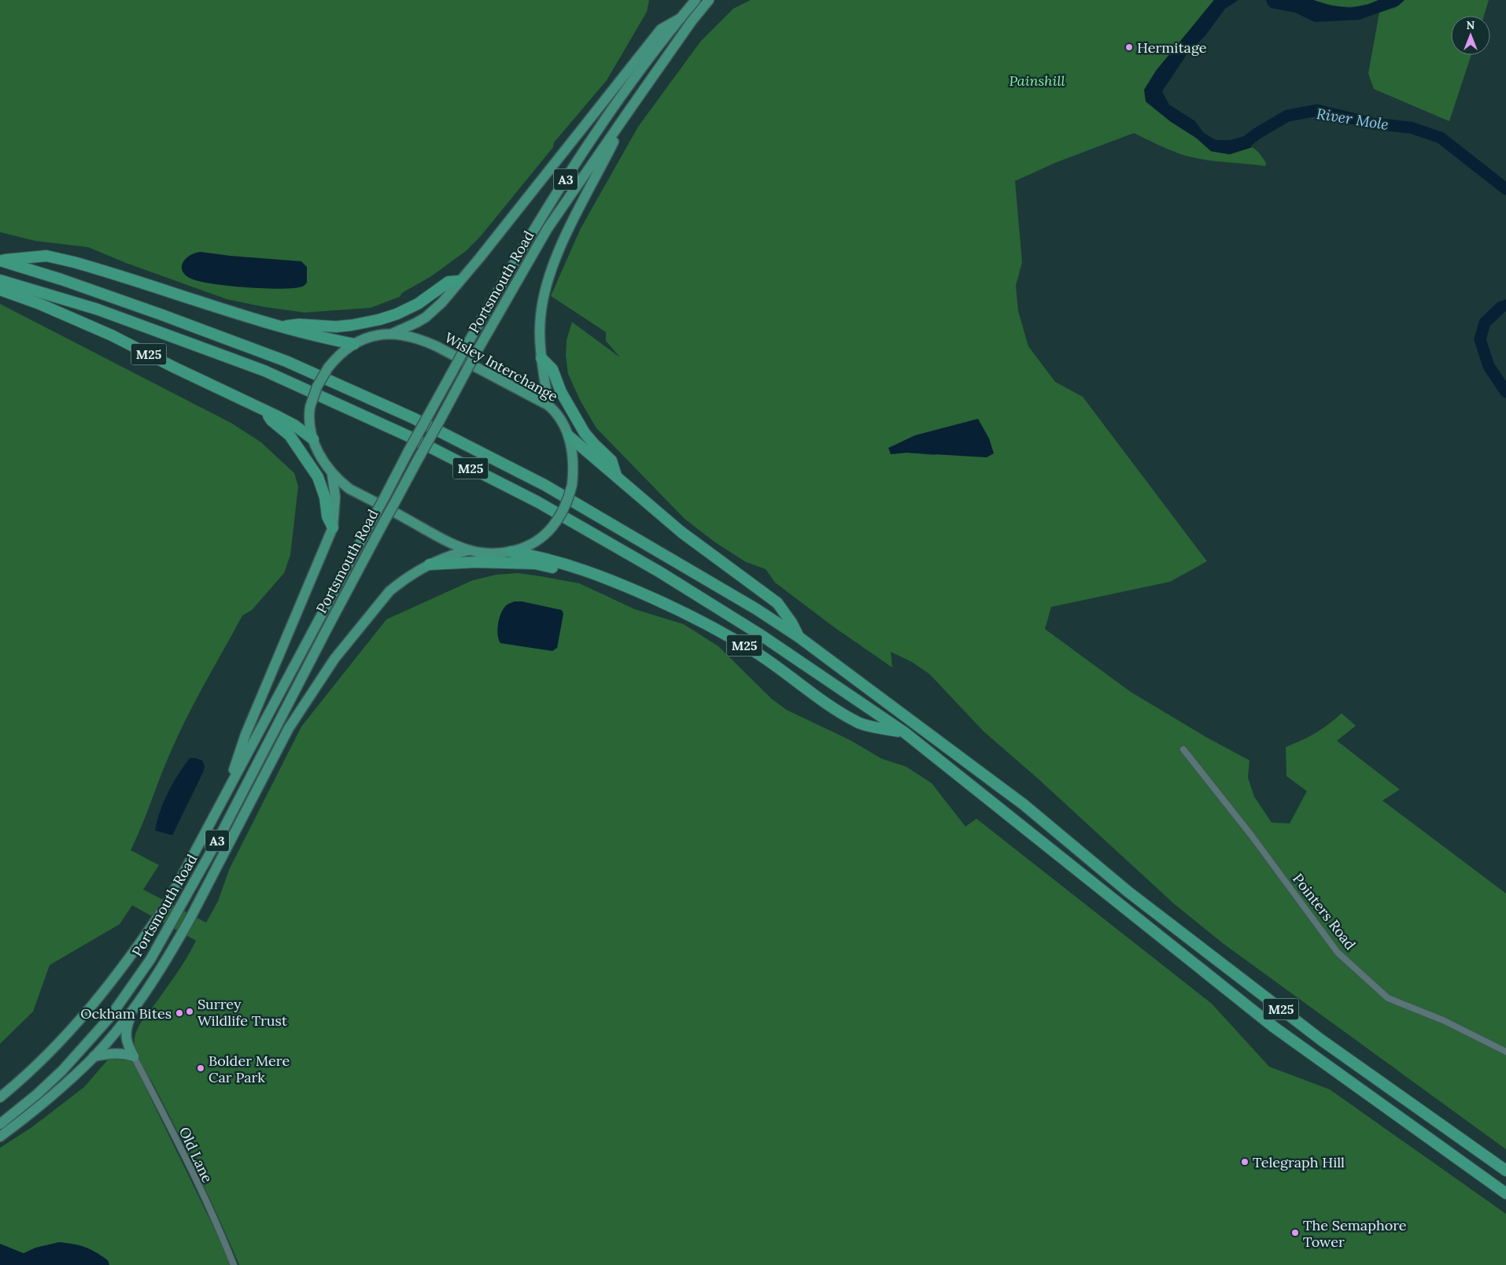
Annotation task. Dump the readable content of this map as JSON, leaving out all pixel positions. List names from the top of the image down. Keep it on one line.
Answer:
{"streets":{"highway":["A3","Portsmouth Road","M25","Wisley Interchange"],"street":["Pointers Road","Old Lane"]},"crossings":[["A3","Portsmouth Road"],["A3","M25"],["A3","Wisley Interchange"],["A3","Old Lane"],["M25","Wisley Interchange"]],"water":["River Mole"],"parks":["Painshill"],"places":["Hermitage","Surrey Wildlife Trust","Ockham Bites","Bolder Mere Car Park","Telegraph Hill","The Semaphore Tower"],"north":"top"}
